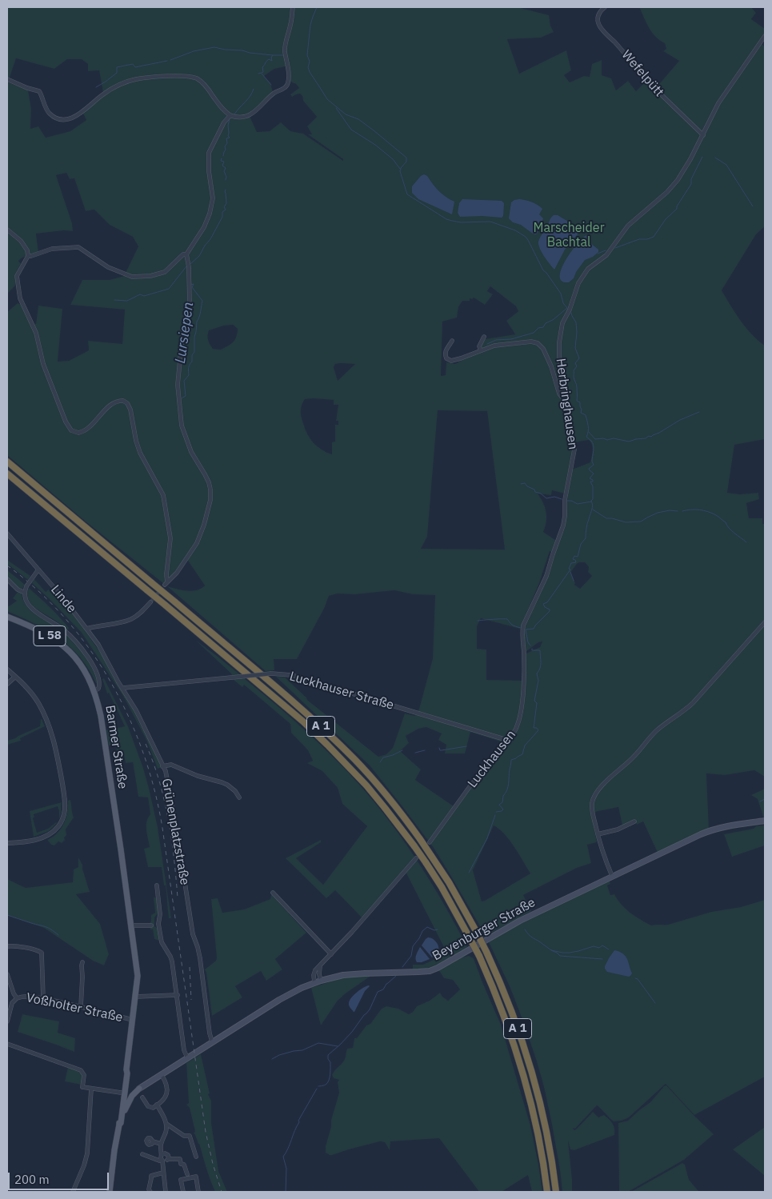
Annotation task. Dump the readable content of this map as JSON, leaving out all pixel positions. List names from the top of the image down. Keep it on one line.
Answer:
{"streets":{"highway":["A 1"],"main road":["L 58","Barmer Straße","Beyenburger Straße"],"street":["Wefelpütt","Herbringhausen","Linde","Luckhauser Straße","Luckhausen","Grünenplatzstraße","Voßholter Straße"]},"crossings":[["Wefelpütt","Herbringhausen"],["Herbringhausen","Luckhausen"],["Linde","Barmer Straße"],["Linde","Grünenplatzstraße"],["Luckhauser Straße","Luckhausen"],["Luckhauser Straße","Grünenplatzstraße"],["Barmer Straße","Voßholter Straße"],["Grünenplatzstraße","Beyenburger Straße"]],"water":["Lursiepen"],"parks":["Marscheider Bachtal"],"scale_bar":"200 m"}
